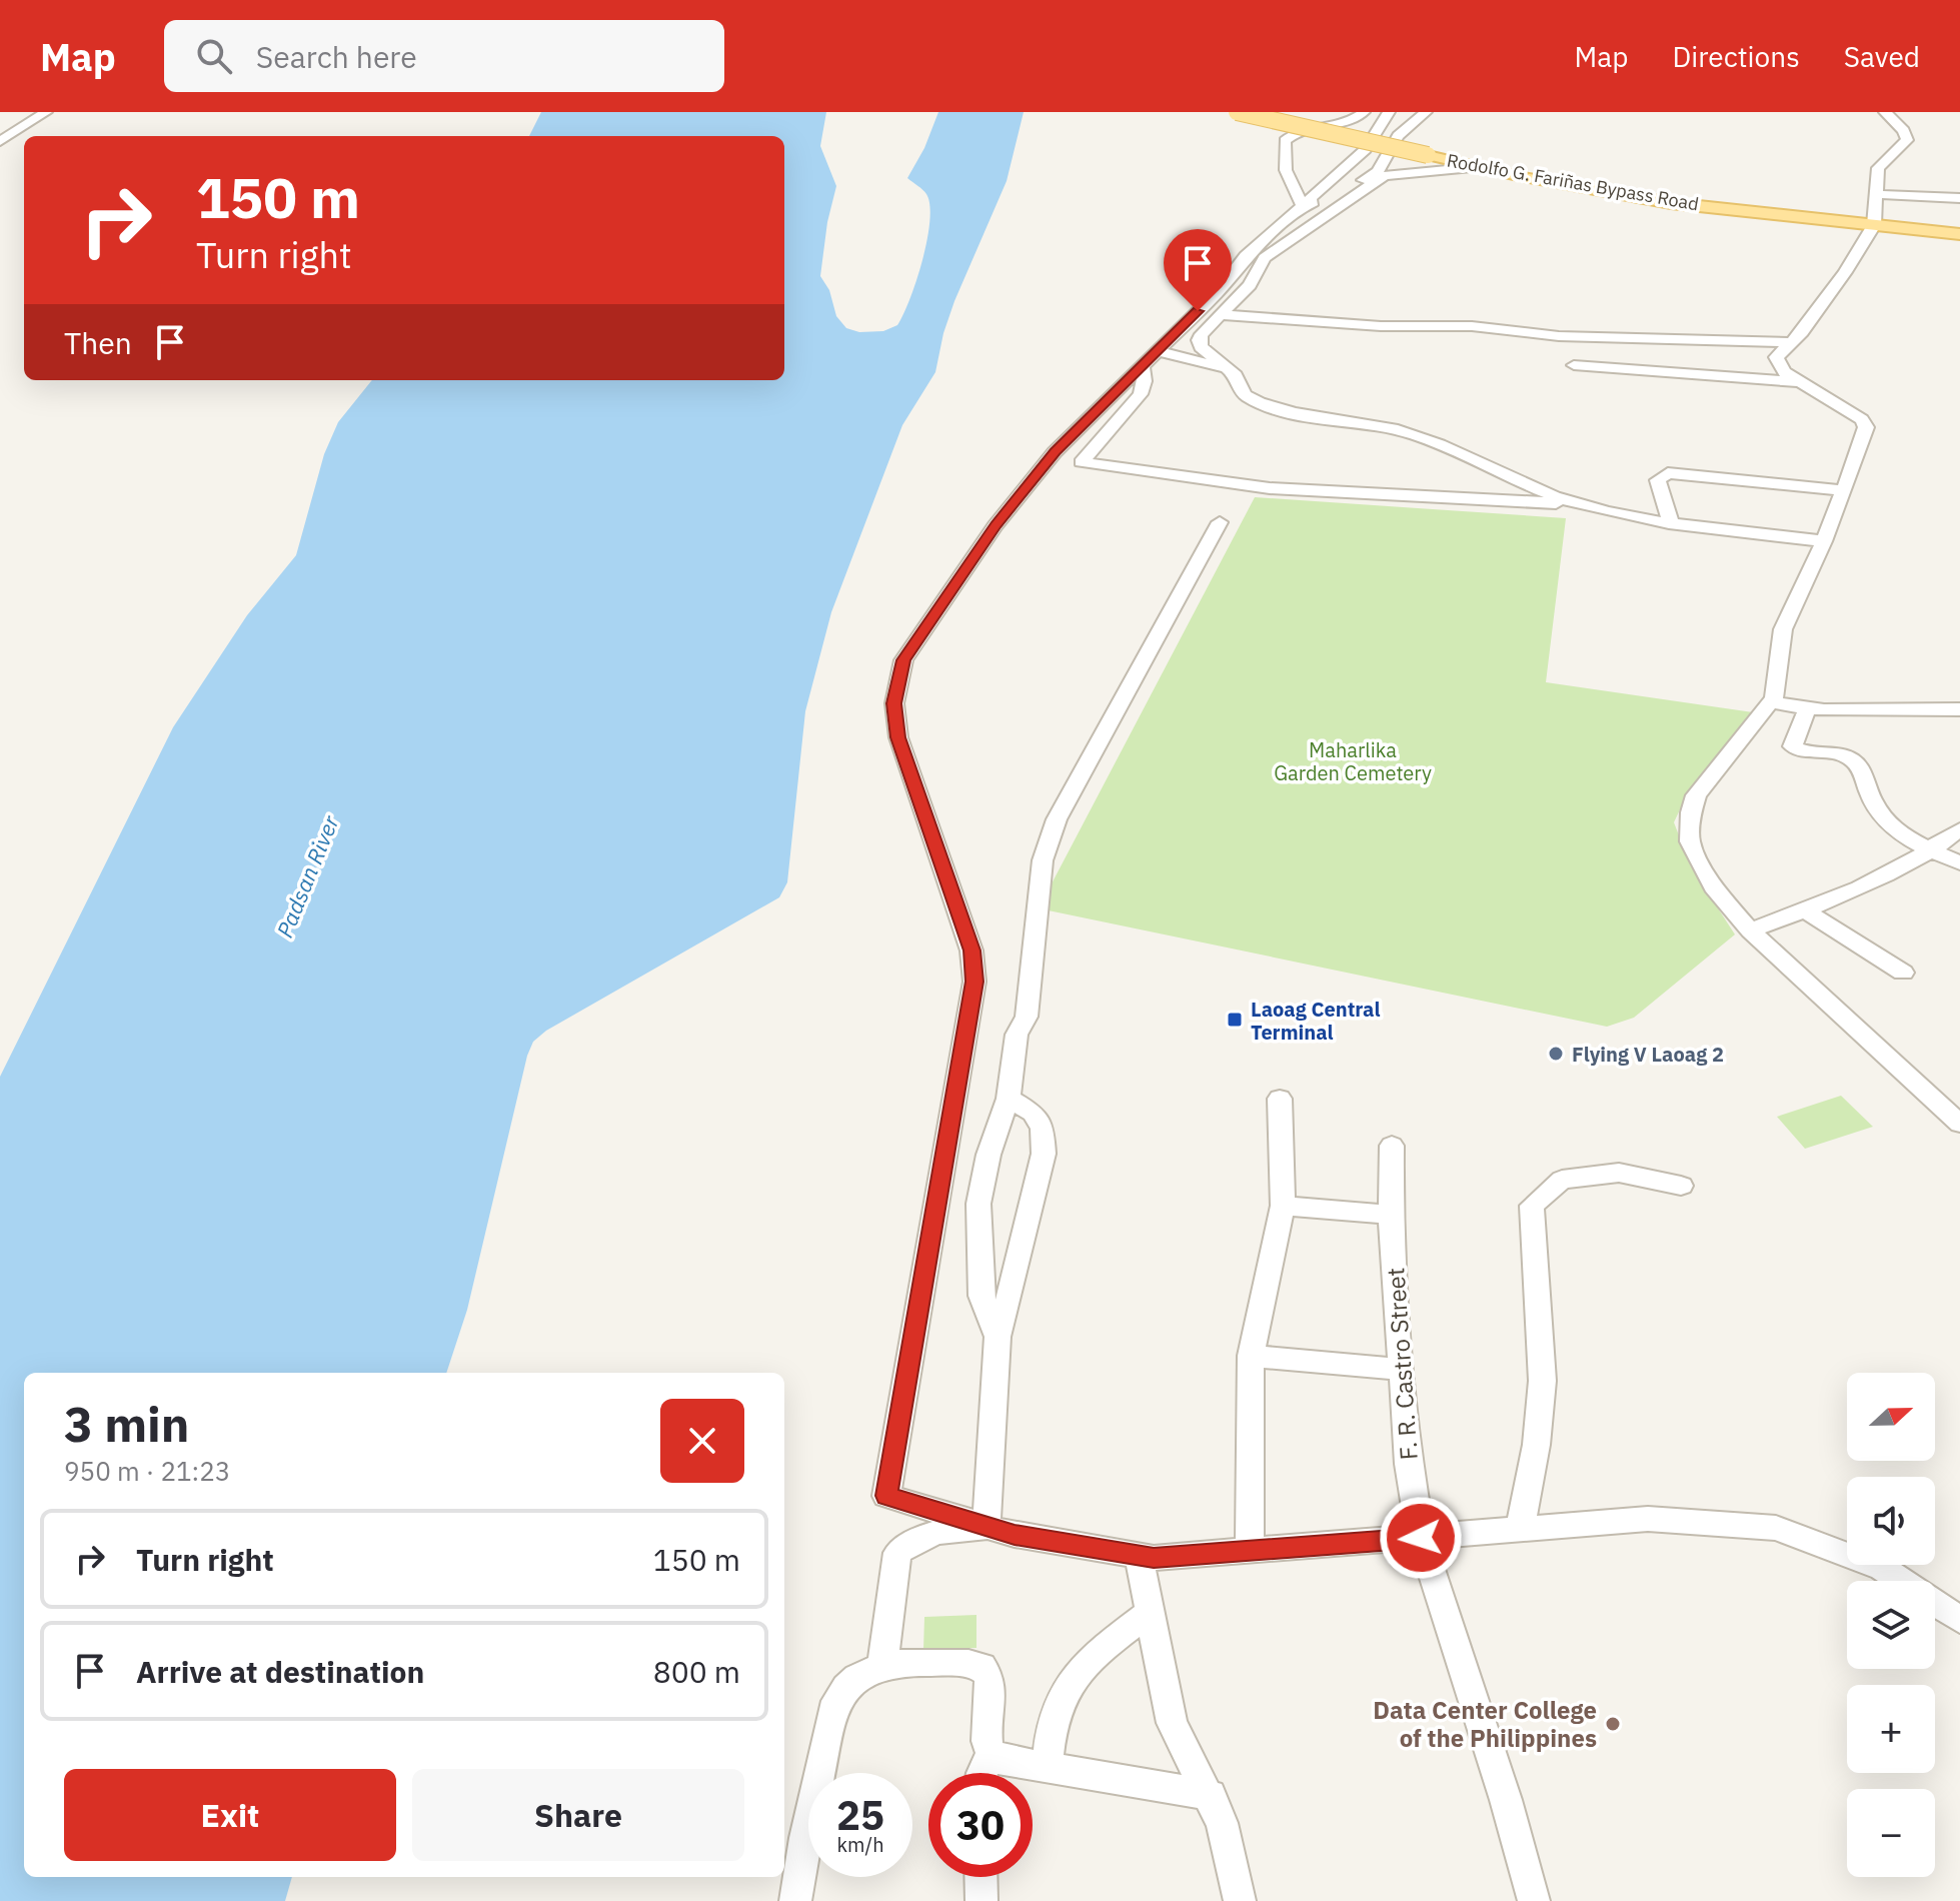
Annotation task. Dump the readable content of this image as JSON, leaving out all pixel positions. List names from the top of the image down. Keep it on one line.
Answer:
{"streets":{"main road":["Rodolfo G. Fariñas Bypass Road"],"street":["F. R. Castro Street"]},"water":["Padsan River"],"parks":["Maharlika Garden Cemetery"],"places":{"transit":["Laoag Central Terminal"],"other":["Flying V Laoag 2","Data Center College of the Philippines"]},"north":"right","page":{"header":"Map","search":"Search here","nav":["Map","Directions","Saved"],"turn":["150 m","Turn right"],"then":"Then","map_buttons":["+","−"],"heading":["3 min","950 m · 21:23"],"list":[{"name":"Turn right","value":"150 m"},{"name":"Arrive at destination","value":"800 m"}],"buttons":["Exit","Share"],"speed":"25 km/h","limit":"30"}}
